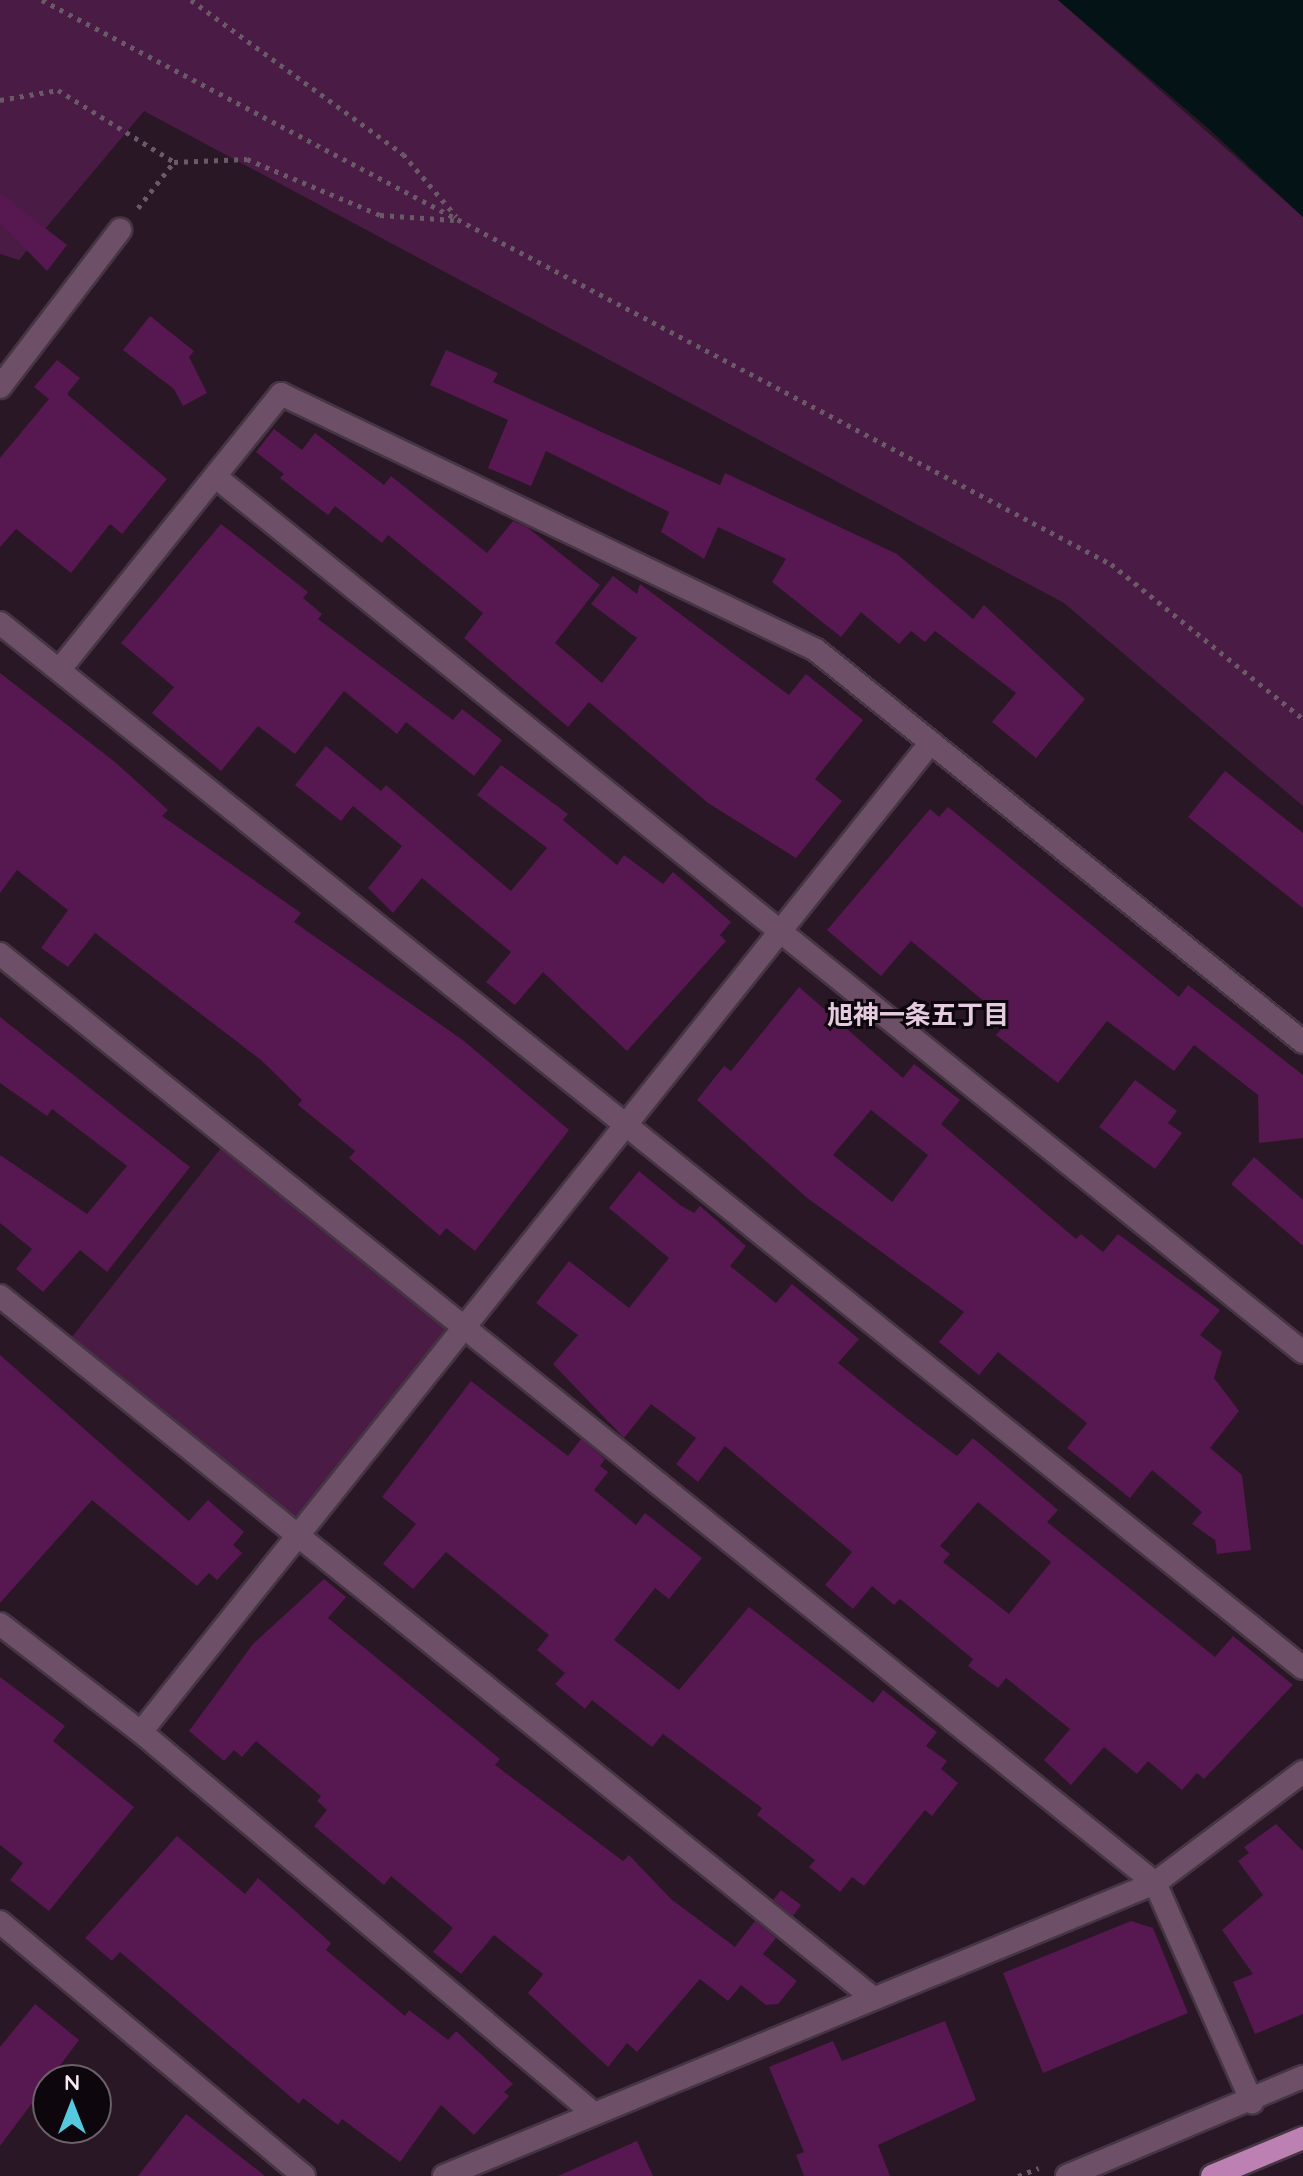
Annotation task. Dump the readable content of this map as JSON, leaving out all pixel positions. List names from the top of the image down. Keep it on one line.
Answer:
{"districts":["旭神一条五丁目"],"north":"top"}
